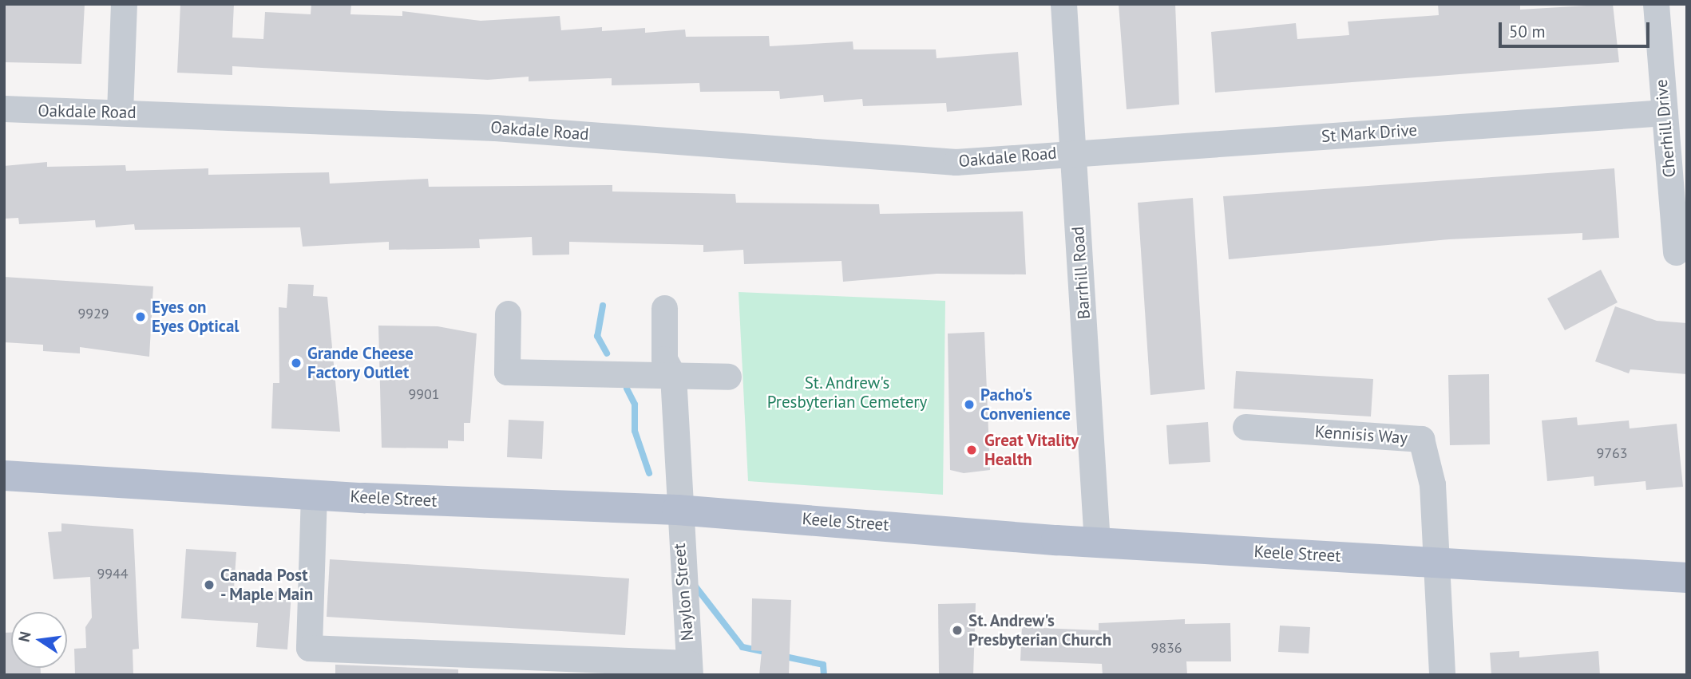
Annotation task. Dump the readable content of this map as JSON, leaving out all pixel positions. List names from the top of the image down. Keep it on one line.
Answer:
{"streets":{"main road":["Keele Street"],"street":["Oakdale Road","Cherhill Drive","St Mark Drive","Barrhill Road","Kennisis Way","Naylon Street"]},"crossings":[["Oakdale Road","St Mark Drive"],["Oakdale Road","Barrhill Road"],["Cherhill Drive","St Mark Drive"],["St Mark Drive","Barrhill Road"],["Barrhill Road","Keele Street"],["Kennisis Way","Keele Street"],["Keele Street","Naylon Street"]],"parks":["St. Andrew's Presbyterian Cemetery"],"places":["Eyes on Eyes Optical","Grande Cheese Factory Outlet","Pacho's Convenience","Great Vitality Health","Canada Post - Maple Main","St. Andrew's Presbyterian Church"],"house_numbers":["9929","9901","9763","9944","9836"],"scale_bar":"50 m","north":"left"}
